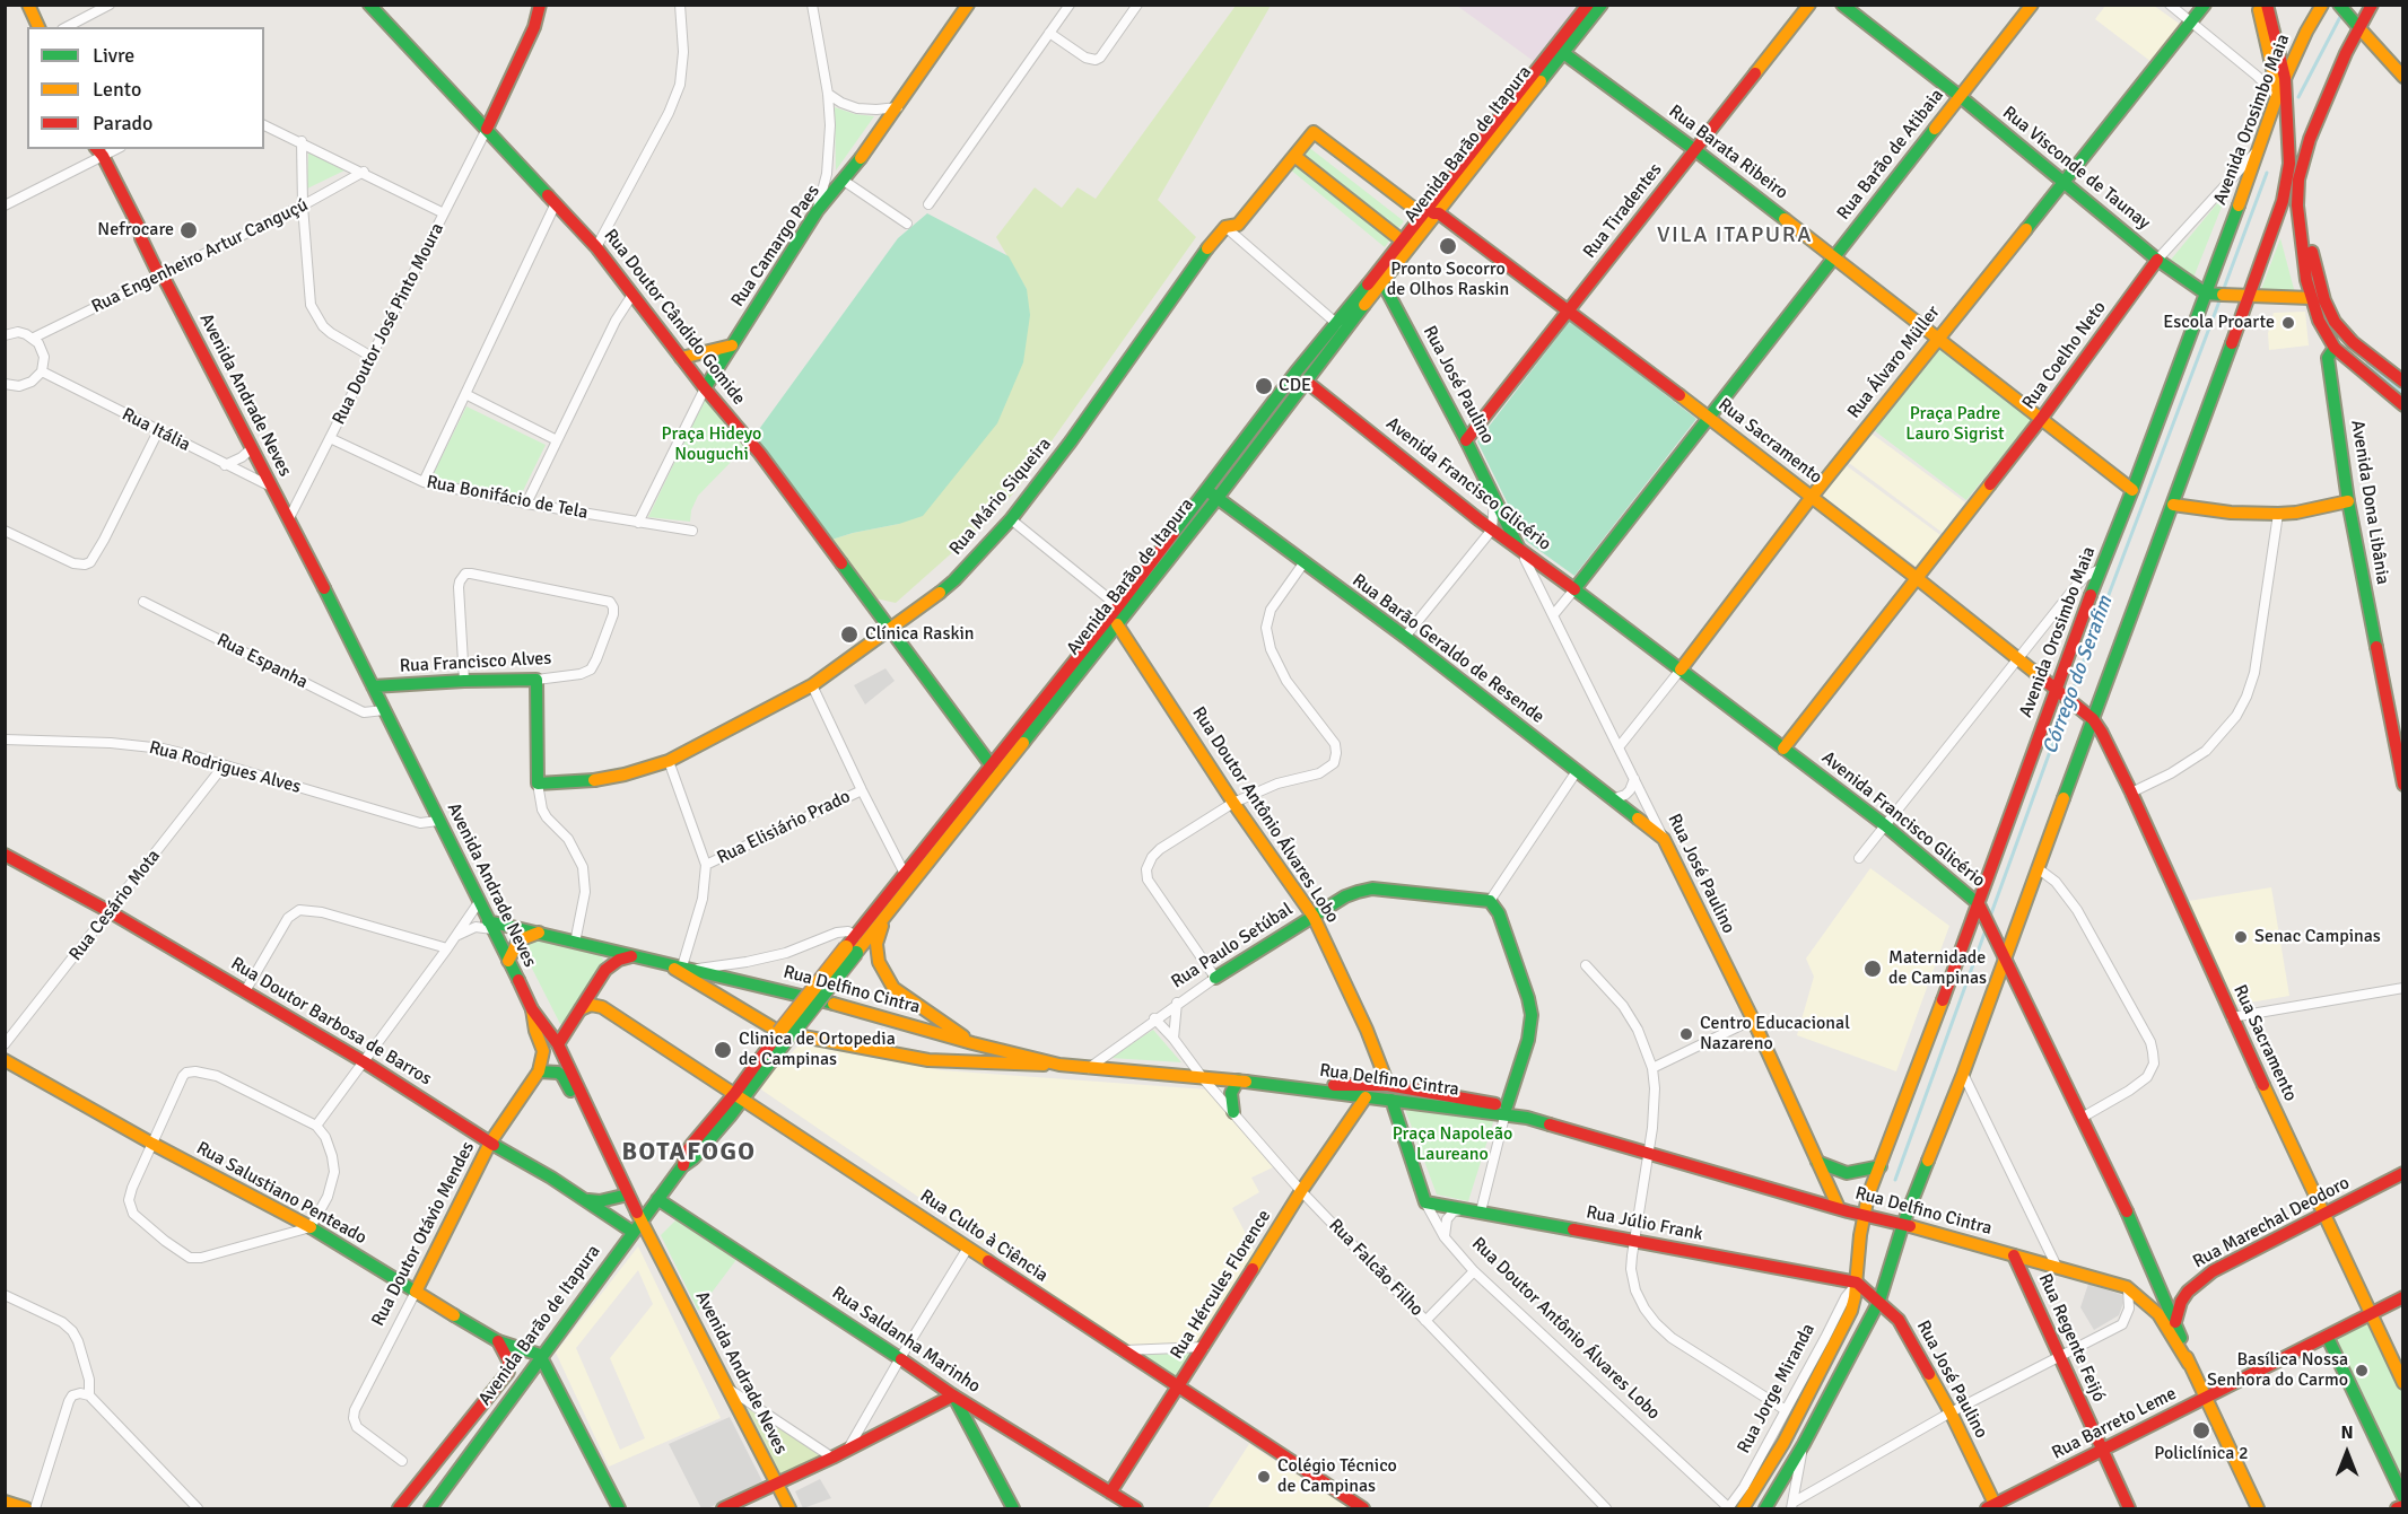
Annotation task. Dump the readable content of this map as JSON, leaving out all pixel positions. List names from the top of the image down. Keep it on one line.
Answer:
{"streets":{"main road":["Avenida Orosimbo Maia","Avenida Barão de Itapura","Rua Barata Ribeiro","Rua Barão de Atibaia","Rua Visconde de Taunay","Rua Tiradentes","Rua Camargo Paes","Rua Doutor Cândido Gomide","Rua Coelho Neto","Rua Álvaro Müller","Rua José Paulino","Avenida Andrade Neves","Rua Sacramento","Avenida Francisco Glicério","Rua Mário Siqueira","Avenida Dona Libânia","Rua Barão Geraldo de Resende","Rua Francisco Alves","Rua Doutor Antônio Álvares Lobo","Rua Paulo Setúbal","Rua Delfino Cintra","Rua Doutor Barbosa de Barros","Rua Salustiano Penteado","Rua Marechal Deodoro","Rua Júlio Frank","Rua Doutor Otávio Mendes","Rua Culto à Ciência","Rua Hércules Florence","Rua Regente Feijó","Rua Saldanha Marinho","Rua Jorge Miranda","Rua Barreto Leme"],"street":["Rua Engenheiro Artur Canguçú","Rua Doutor José Pinto Moura","Rua Itália","Rua Bonifácio de Tela","Rua Espanha","Rua Rodrigues Alves","Rua Elisiário Prado","Rua Cesário Mota","Rua Falcão Filho"]},"crossings":[["Avenida Orosimbo Maia","Rua Barata Ribeiro"],["Avenida Orosimbo Maia","Rua Visconde de Taunay"],["Avenida Orosimbo Maia","Rua Coelho Neto"],["Avenida Orosimbo Maia","Rua José Paulino"],["Avenida Orosimbo Maia","Rua Sacramento"],["Avenida Orosimbo Maia","Avenida Francisco Glicério"],["Avenida Orosimbo Maia","Rua Delfino Cintra"],["Avenida Orosimbo Maia","Rua Júlio Frank"],["Avenida Orosimbo Maia","Rua Jorge Miranda"],["Avenida Barão de Itapura","Rua Barata Ribeiro"],["Avenida Barão de Itapura","Rua Doutor Cândido Gomide"],["Avenida Barão de Itapura","Rua José Paulino"],["Avenida Barão de Itapura","Avenida Andrade Neves"],["Avenida Barão de Itapura","Rua Sacramento"],["Avenida Barão de Itapura","Avenida Francisco Glicério"],["Avenida Barão de Itapura","Rua Mário Siqueira"],["Avenida Barão de Itapura","Rua Barão Geraldo de Resende"],["Avenida Barão de Itapura","Rua Doutor Antônio Álvares Lobo"],["Avenida Barão de Itapura","Rua Doutor Barbosa de Barros"],["Avenida Barão de Itapura","Rua Salustiano Penteado"],["Avenida Barão de Itapura","Rua Culto à Ciência"],["Avenida Barão de Itapura","Rua Saldanha Marinho"],["Rua Barata Ribeiro","Rua Barão de Atibaia"],["Rua Barata Ribeiro","Rua Tiradentes"],["Rua Barata Ribeiro","Rua Coelho Neto"],["Rua Barata Ribeiro","Rua Álvaro Müller"],["Rua Barão de Atibaia","Rua Visconde de Taunay"],["Rua Barão de Atibaia","Rua José Paulino"],["Rua Barão de Atibaia","Rua Sacramento"],["Rua Barão de Atibaia","Avenida Francisco Glicério"],["Rua Visconde de Taunay","Rua Coelho Neto"],["Rua Visconde de Taunay","Rua Álvaro Müller"],["Rua Tiradentes","Rua José Paulino"],["Rua Tiradentes","Rua Sacramento"],["Rua Camargo Paes","Rua Doutor Cândido Gomide"],["Rua Camargo Paes","Rua Bonifácio de Tela"],["Rua Engenheiro Artur Canguçú","Avenida Andrade Neves"],["Rua Doutor Cândido Gomide","Rua Doutor José Pinto Moura"],["Rua Doutor Cândido Gomide","Rua Mário Siqueira"],["Rua Doutor José Pinto Moura","Avenida Andrade Neves"],["Rua Doutor José Pinto Moura","Rua Bonifácio de Tela"],["Rua Coelho Neto","Rua Sacramento"],["Rua Coelho Neto","Avenida Francisco Glicério"],["Rua Álvaro Müller","Rua José Paulino"],["Rua Álvaro Müller","Rua Sacramento"],["Rua Álvaro Müller","Avenida Francisco Glicério"],["Rua José Paulino","Avenida Francisco Glicério"],["Rua José Paulino","Rua Barão Geraldo de Resende"],["Rua José Paulino","Rua Delfino Cintra"],["Rua José Paulino","Rua Júlio Frank"],["Rua José Paulino","Rua Jorge Miranda"],["Rua José Paulino","Rua Barreto Leme"],["Avenida Andrade Neves","Rua Itália"],["Avenida Andrade Neves","Rua Espanha"],["Avenida Andrade Neves","Rua Francisco Alves"],["Avenida Andrade Neves","Rua Rodrigues Alves"],["Avenida Andrade Neves","Rua Delfino Cintra"],["Avenida Andrade Neves","Rua Doutor Barbosa de Barros"],["Rua Sacramento","Rua Marechal Deodoro"],["Rua Sacramento","Rua Barreto Leme"],["Avenida Francisco Glicério","Rua Delfino Cintra"],["Avenida Francisco Glicério","Rua Marechal Deodoro"],["Avenida Francisco Glicério","Rua Barreto Leme"],["Rua Rodrigues Alves","Rua Cesário Mota"],["Rua Doutor Antônio Álvares Lobo","Rua Paulo Setúbal"],["Rua Doutor Antônio Álvares Lobo","Rua Delfino Cintra"],["Rua Doutor Antônio Álvares Lobo","Rua Júlio Frank"],["Rua Doutor Antônio Álvares Lobo","Rua Jorge Miranda"],["Rua Cesário Mota","Rua Doutor Barbosa de Barros"],["Rua Paulo Setúbal","Rua Delfino Cintra"],["Rua Paulo Setúbal","Rua Falcão Filho"],["Rua Delfino Cintra","Rua Falcão Filho"],["Rua Delfino Cintra","Rua Hércules Florence"],["Rua Delfino Cintra","Rua Regente Feijó"],["Rua Doutor Barbosa de Barros","Rua Doutor Otávio Mendes"],["Rua Salustiano Penteado","Rua Doutor Otávio Mendes"],["Rua Júlio Frank","Rua Jorge Miranda"],["Rua Culto à Ciência","Rua Hércules Florence"],["Rua Falcão Filho","Rua Hércules Florence"],["Rua Hércules Florence","Rua Saldanha Marinho"],["Rua Regente Feijó","Rua Barreto Leme"]],"districts":["VILA ITAPURA","BOTAFOGO"],"water":["Córrego do Serafim"],"parks":["Praça Padre Lauro Sigrist","Praça Hideyo Nouguchi","Praça Napoleão Laureano"],"places":["Nefrocare","Pronto Socorro de Olhos Raskin","Escola Proarte","CDE","Clínica Raskin","Senac Campinas","Maternidade de Campinas","Centro Educacional Nazareno","Clinica de Ortopedia de Campinas","Basílica Nossa Senhora do Carmo","Policlínica 2","Colégio Técnico de Campinas"],"legend":["Livre","Lento","Parado"],"north":"top"}
